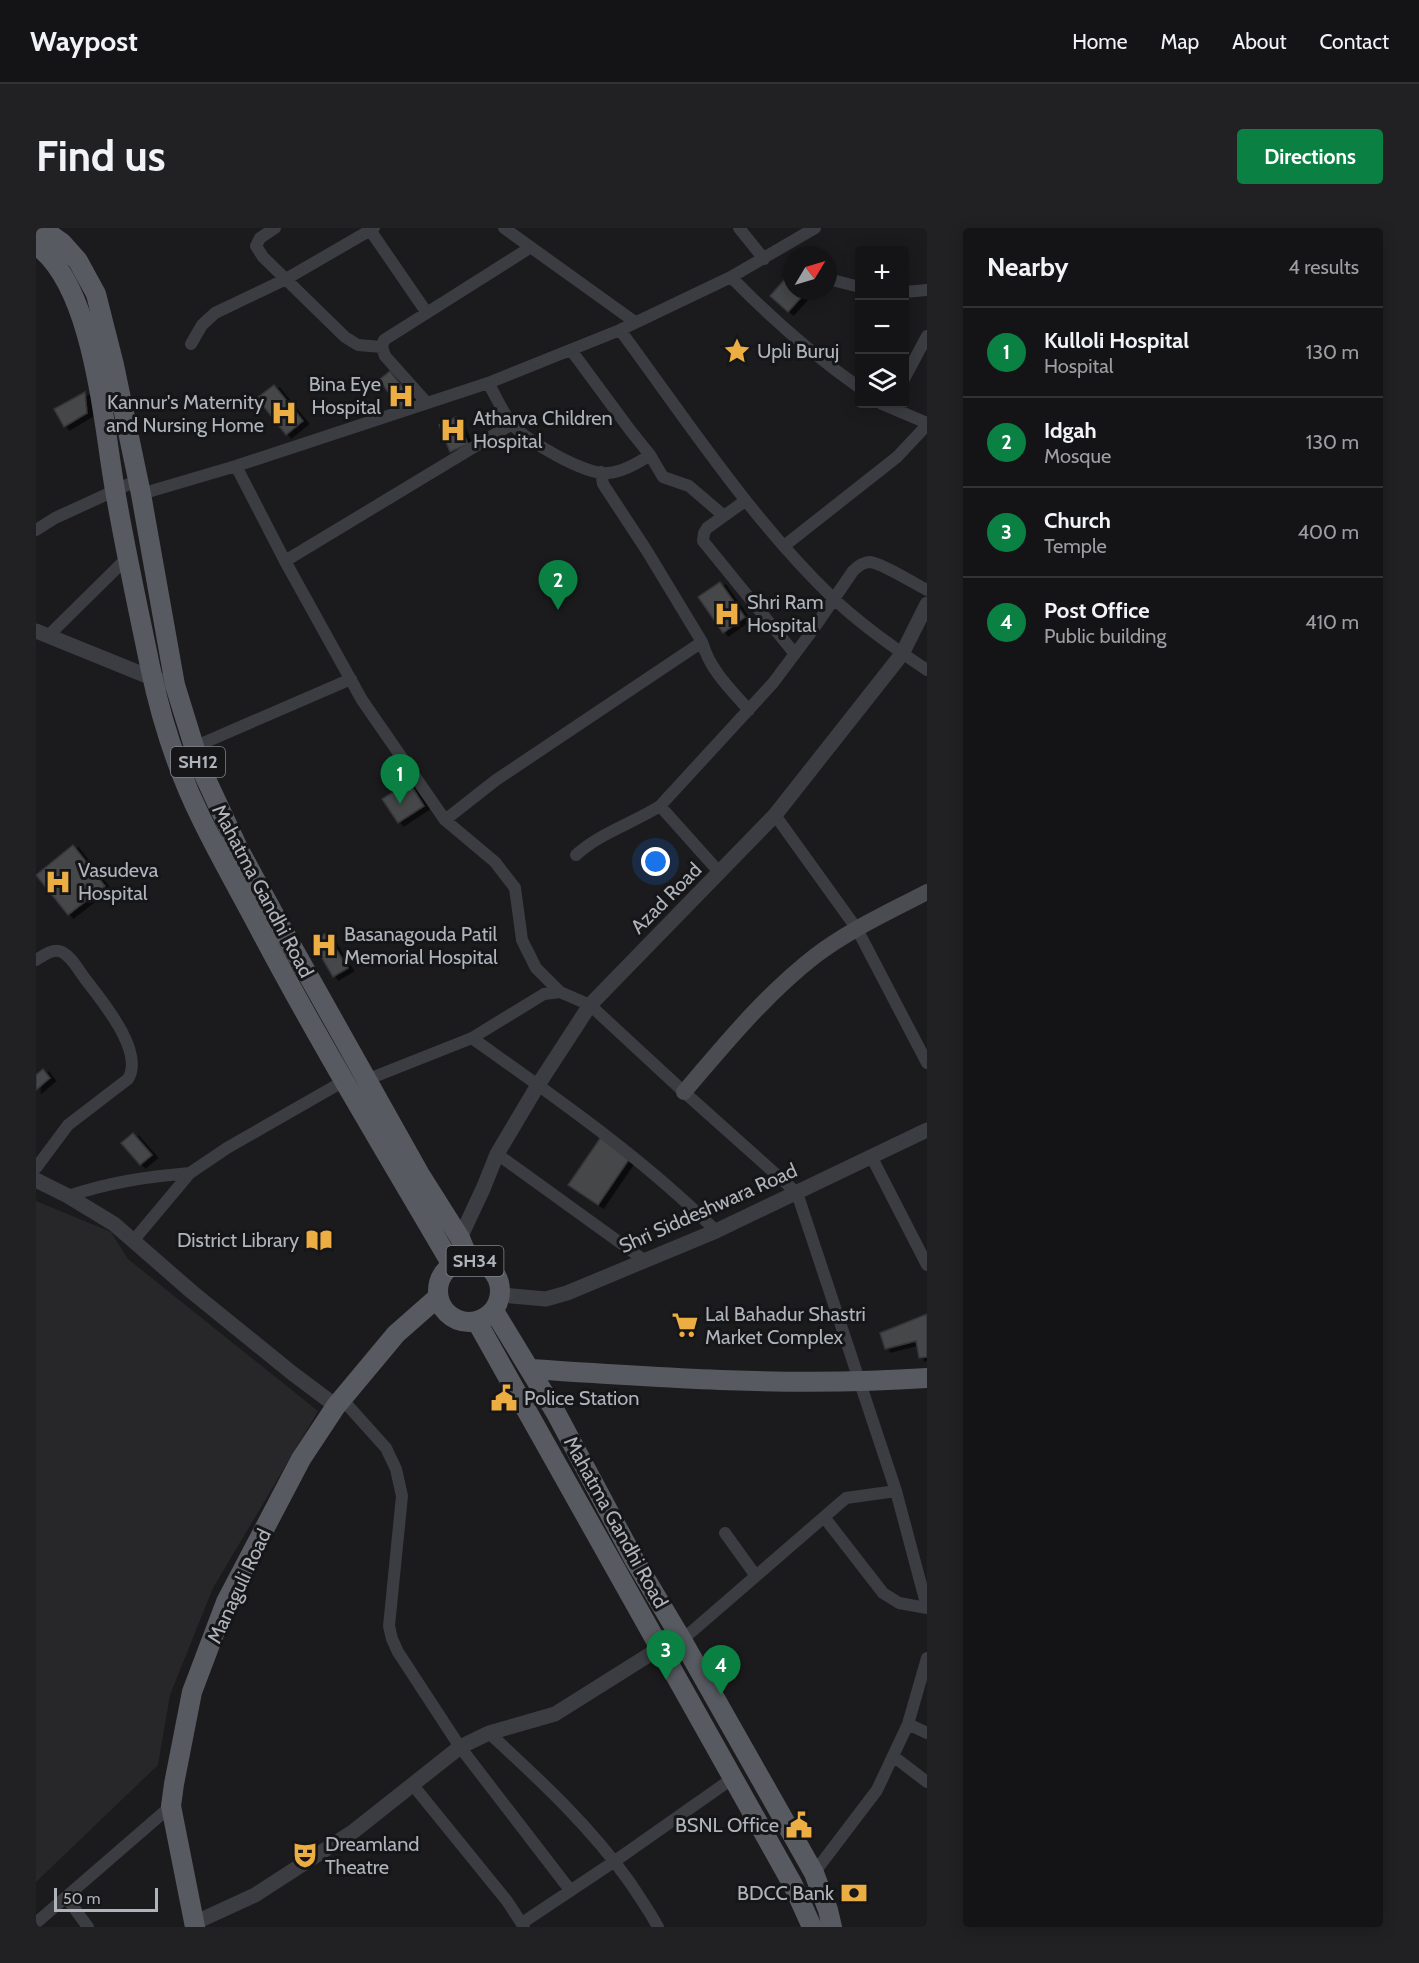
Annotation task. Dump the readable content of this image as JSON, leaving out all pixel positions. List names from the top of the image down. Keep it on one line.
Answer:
{"streets":{"main road":["SH12","Mahatma Gandhi Road","SH34","Managuli Road"],"street":["Azad Road","Shri Siddeshwara Road"]},"crossings":[["Mahatma Gandhi Road","Azad Road"],["Mahatma Gandhi Road","Shri Siddeshwara Road"],["Mahatma Gandhi Road","SH34"],["Mahatma Gandhi Road","Managuli Road"],["Shri Siddeshwara Road","SH34"],["Shri Siddeshwara Road","Managuli Road"],["SH34","Managuli Road"]],"places":{"place":["Upli Buruj"],"hospital":["Bina Eye Hospital","Kannur's Maternity and Nursing Home","Atharva Children Hospital","Shri Ram Hospital","Vasudeva Hospital","Basanagouda Patil Memorial Hospital"],"library":["District Library"],"supermarket":["Lal Bahadur Shastri Market Complex"],"public building":["Police Station","BSNL Office"],"theatre":["Dreamland Theatre"],"bank":["BDCC Bank"]},"scale_bar":"50 m","north":"top right","page":{"header":"Waypost","nav":["Home","Map","About","Contact"],"buttons":"Directions","title":"Find us","heading":["Nearby","4 results"],"map_buttons":["+","−"],"list":[{"mark":"1","name":"Kulloli Hospital","note":"Hospital","value":"130 m"},{"mark":"2","name":"Idgah","note":"Mosque","value":"130 m"},{"mark":"3","name":"Church","note":"Temple","value":"400 m"},{"mark":"4","name":"Post Office","note":"Public building","value":"410 m"}],"pins":["2","1","3","4"],"scale":"50 m"}}
